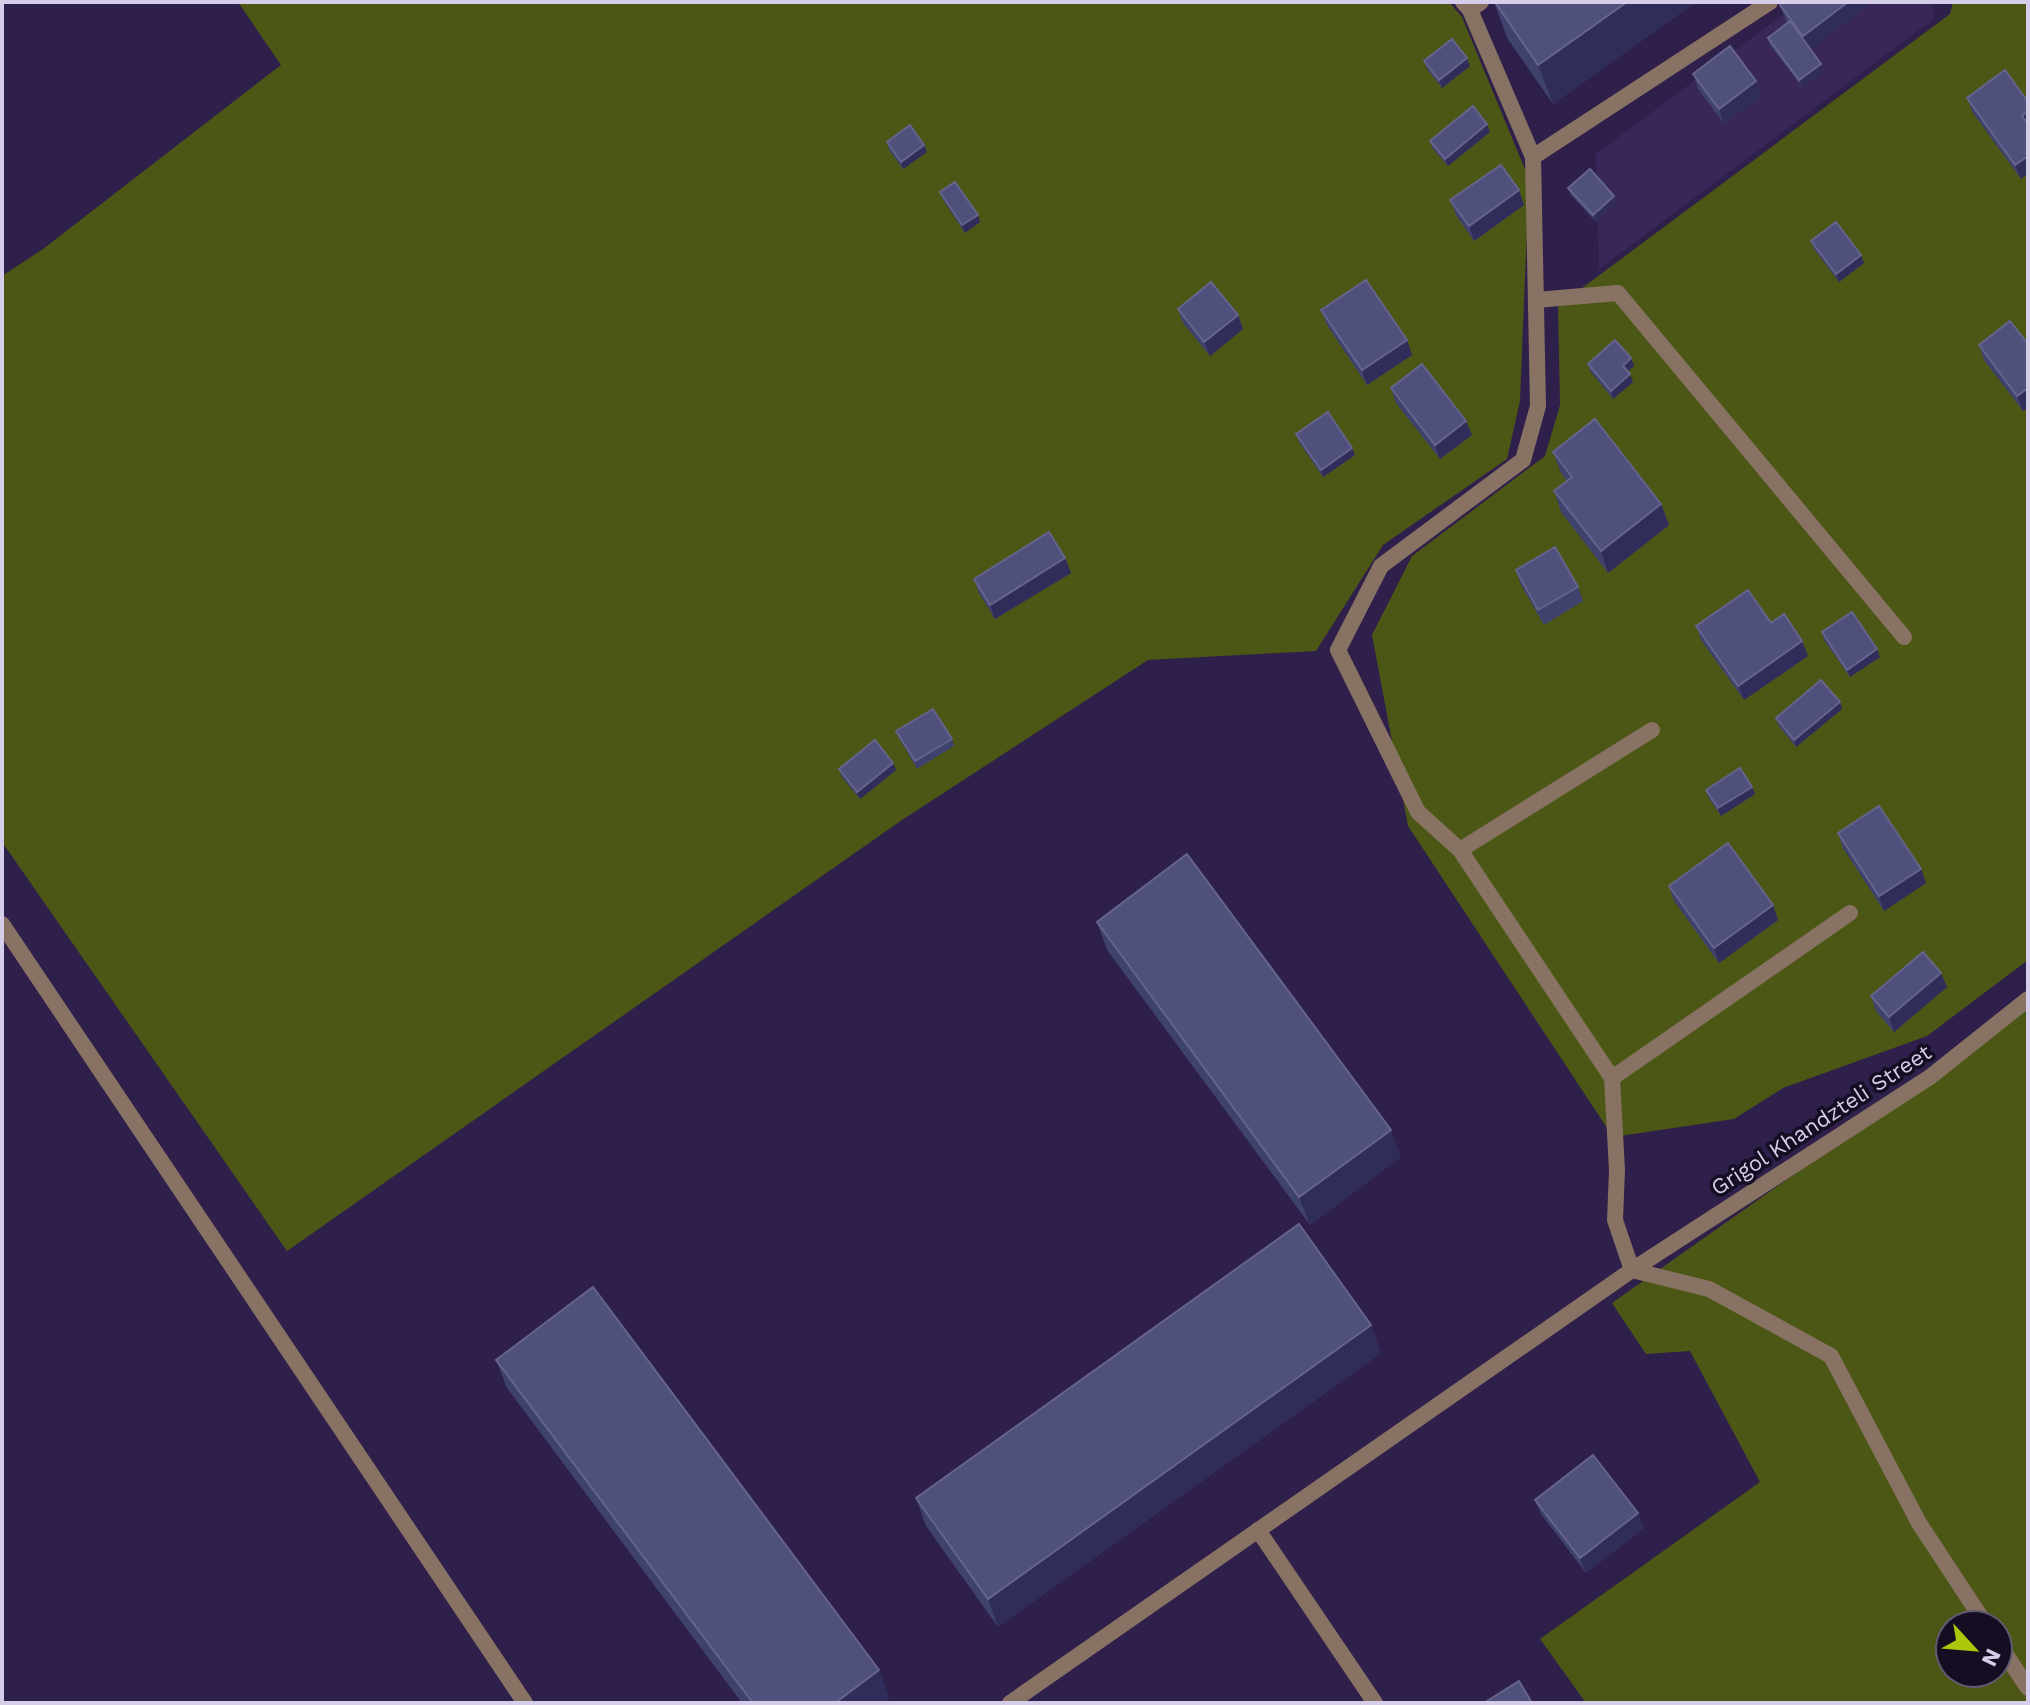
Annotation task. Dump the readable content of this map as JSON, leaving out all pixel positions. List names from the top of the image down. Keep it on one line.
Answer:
{"streets":{"street":["Grigol Khandzteli Street"]},"north":"bottom right"}
